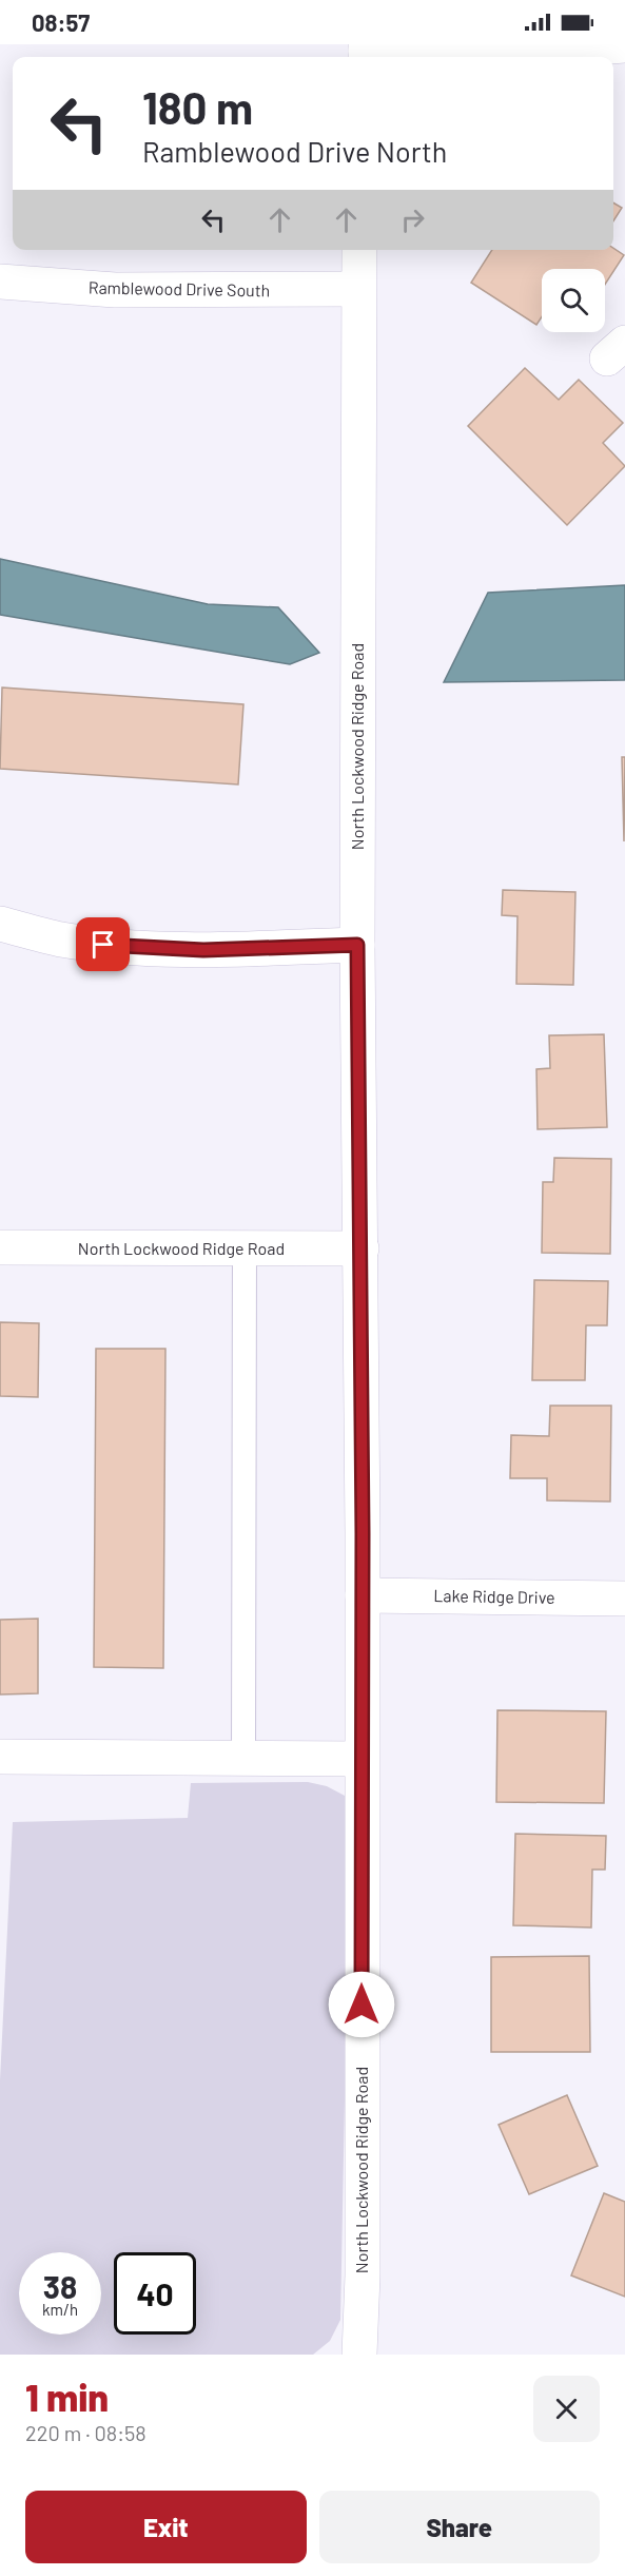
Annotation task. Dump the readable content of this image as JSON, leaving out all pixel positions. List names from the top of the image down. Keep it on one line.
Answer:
{"streets":{"street":["Ramblewood Drive South","North Lockwood Ridge Road","Lake Ridge Drive"]},"crossings":[["Ramblewood Drive South","North Lockwood Ridge Road"],["North Lockwood Ridge Road","Lake Ridge Drive"]],"page":{"status":"08:57","turn":["180 m","Ramblewood Drive North"],"speed":"38 km/h","limit":"40","heading":["1 min","220 m · 08:58"],"buttons":["Exit","Share"]}}
